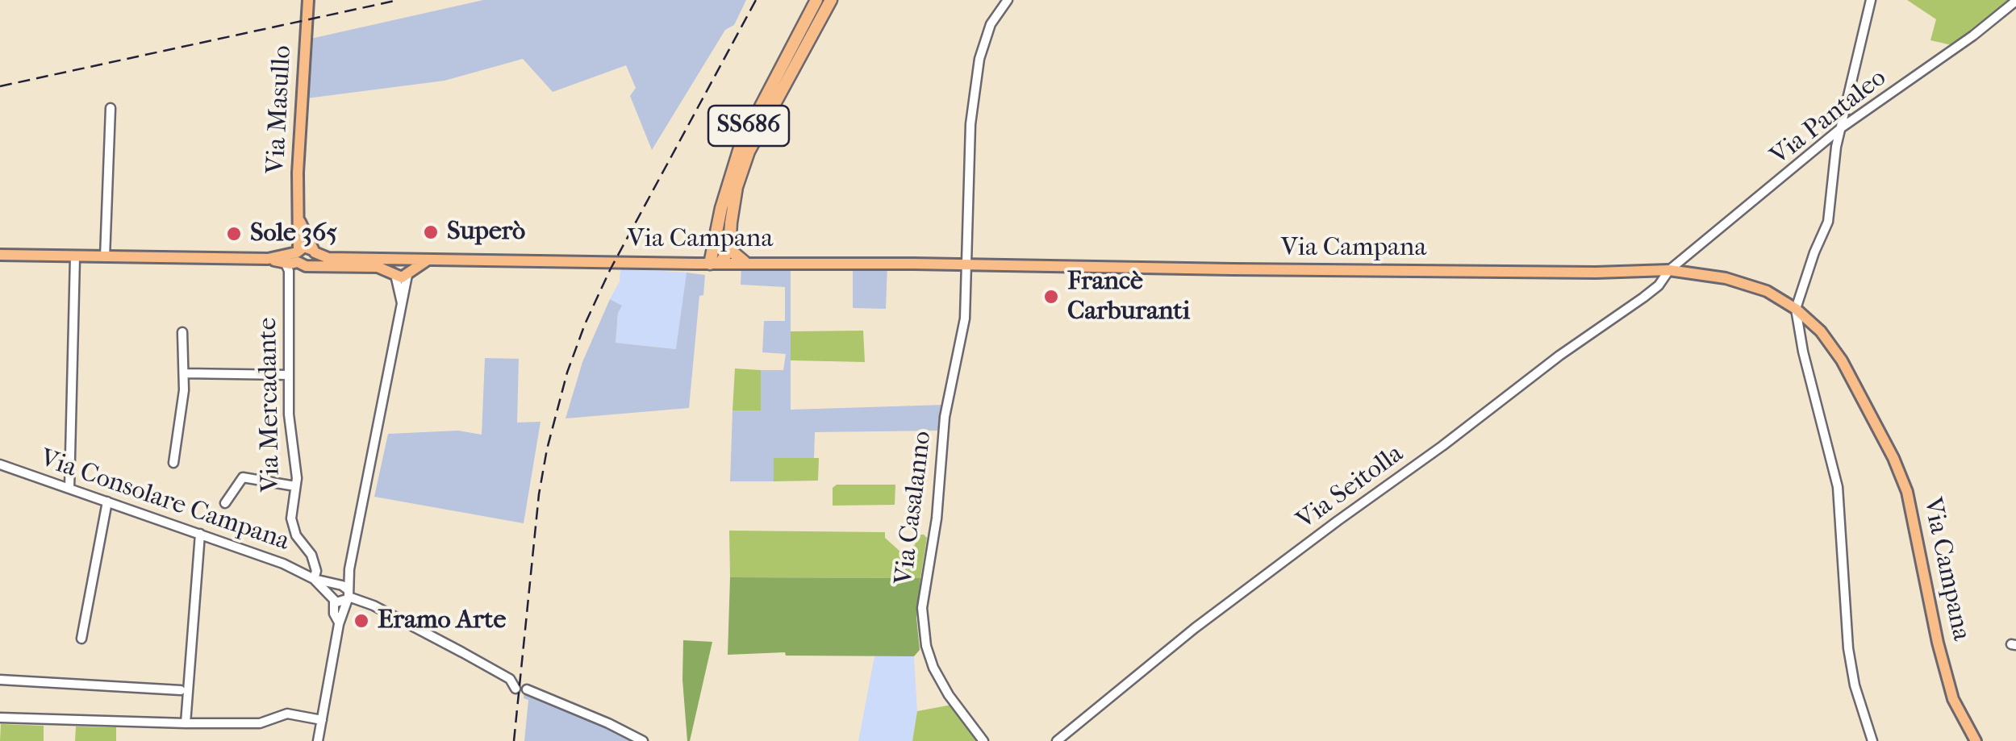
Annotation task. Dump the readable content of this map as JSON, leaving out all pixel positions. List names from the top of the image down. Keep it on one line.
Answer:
{"streets":{"highway":["SS686"],"main road":["Via Masullo","Via Campana"],"street":["Via Pantaleo","Via Mercadante","Via Seitolla","Via Consolare Campana","Via Casalanno"]},"crossings":[["Via Masullo","Via Campana"],["Via Pantaleo","Via Campana"],["Via Pantaleo","Via Seitolla"],["SS686","Via Campana"],["Via Campana","Via Mercadante"],["Via Campana","Via Seitolla"],["Via Campana","Via Casalanno"],["Via Mercadante","Via Consolare Campana"]],"places":["Superò","Sole 365","Francè Carburanti","Eramo Arte"]}
